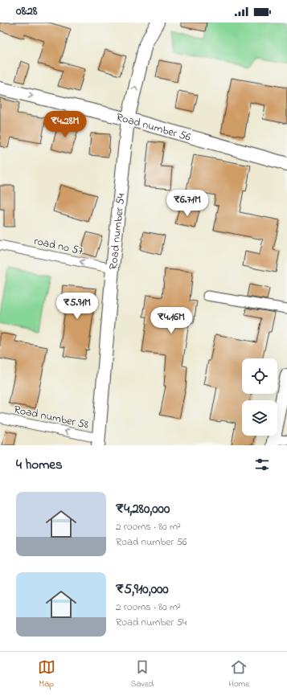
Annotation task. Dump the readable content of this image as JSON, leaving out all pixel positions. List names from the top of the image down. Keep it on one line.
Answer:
{"streets":{"street":["Road number 56","Road number 54","road no 57","Road number 58"]},"crossings":[["Road number 56","Road number 54"],["Road number 54","road no 57"],["Road number 54","Road number 58"]],"one_way":["Road number 56","road no 57","Road number 58"],"page":{"status":"08:28","price":["₹4.28M","₹6.71M","₹5.91M","₹4.16M"],"heading":"4 homes","list":[{"name":"₹4,280,000","note":"2 rooms · 80 m² · Road number 56"},{"name":"₹5,910,000","note":"2 rooms · 80 m² · Road number 54"}],"tabs":["Map","Saved","Home"]}}
